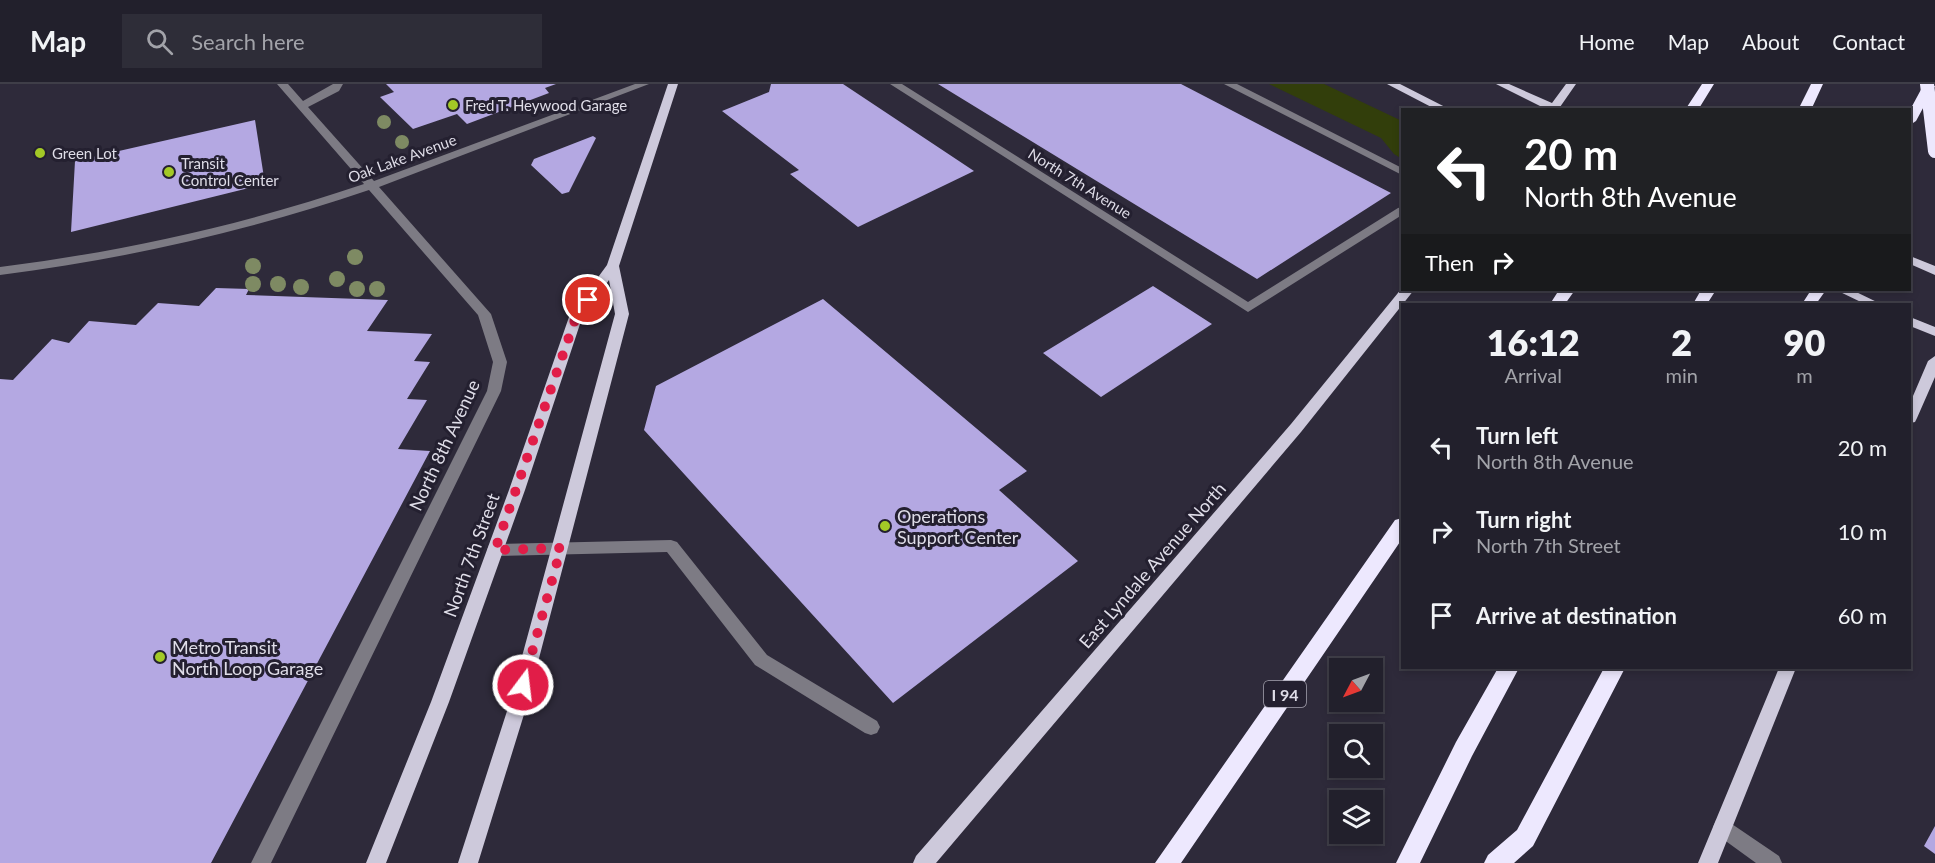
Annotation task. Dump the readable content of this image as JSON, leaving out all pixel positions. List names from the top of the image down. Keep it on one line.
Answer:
{"streets":{"highway":["I 94"],"main road":["North 7th Street","East Lyndale Avenue North"],"street":["Oak Lake Avenue","North 7th Avenue","North 8th Avenue"]},"crossings":[["Oak Lake Avenue","North 8th Avenue"]],"places":["Fred T. Heywood Garage","Green Lot","Transit Control Center","Operations Support Center","Metro Transit North Loop Garage"],"north":"bottom left","page":{"header":"Map","search":"Search here","nav":["Home","Map","About","Contact"],"turn":["20 m","North 8th Avenue"],"then":"Then","eta":["16:12","Arrival","2","min","90","m"],"list":[{"name":"Turn left","note":"North 8th Avenue","value":"20 m"},{"name":"Turn right","note":"North 7th Street","value":"10 m"},{"name":"Arrive at destination","value":"60 m"}]}}
